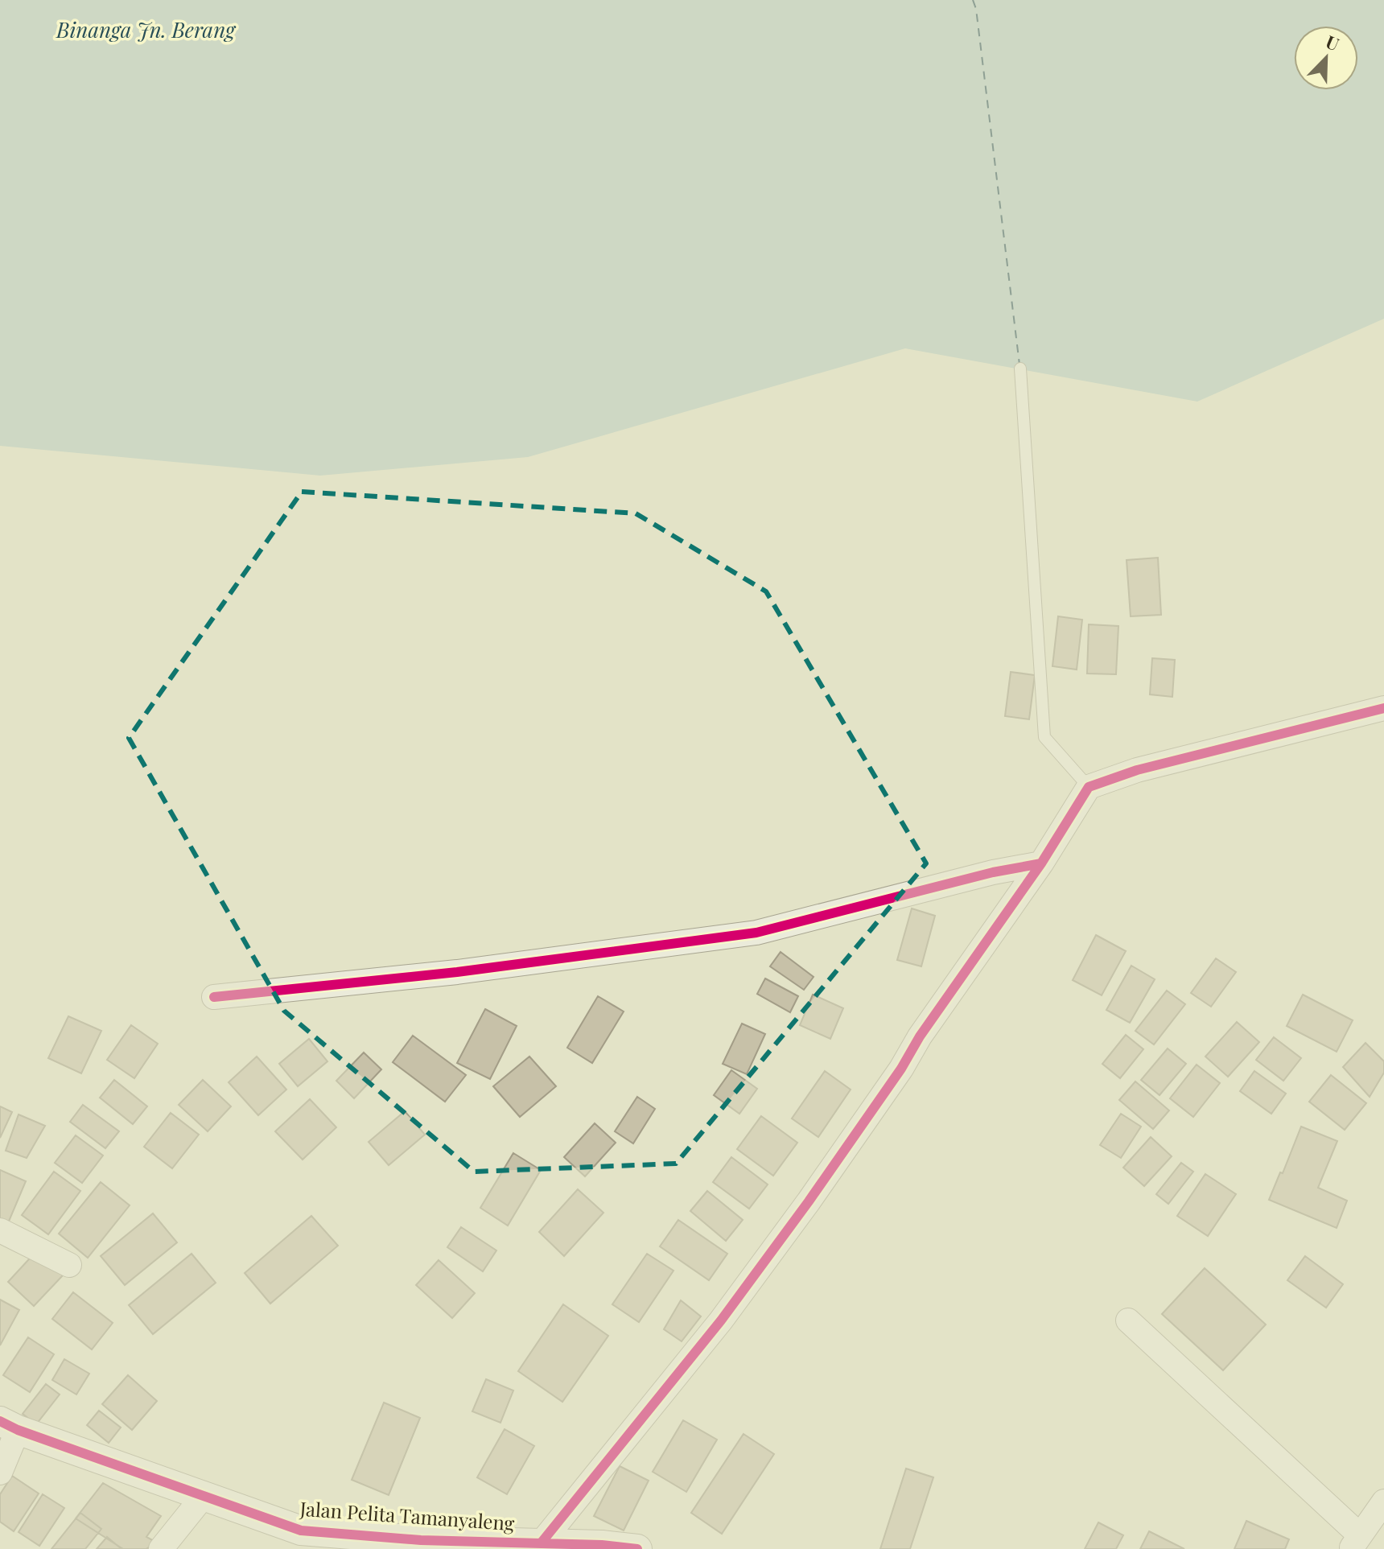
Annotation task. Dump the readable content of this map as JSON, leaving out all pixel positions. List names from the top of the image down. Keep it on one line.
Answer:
{"streets":{"street":["Jalan Pelita Tamanyaleng"]},"water":["Binanga Jn. Berang"],"north":"top right"}
